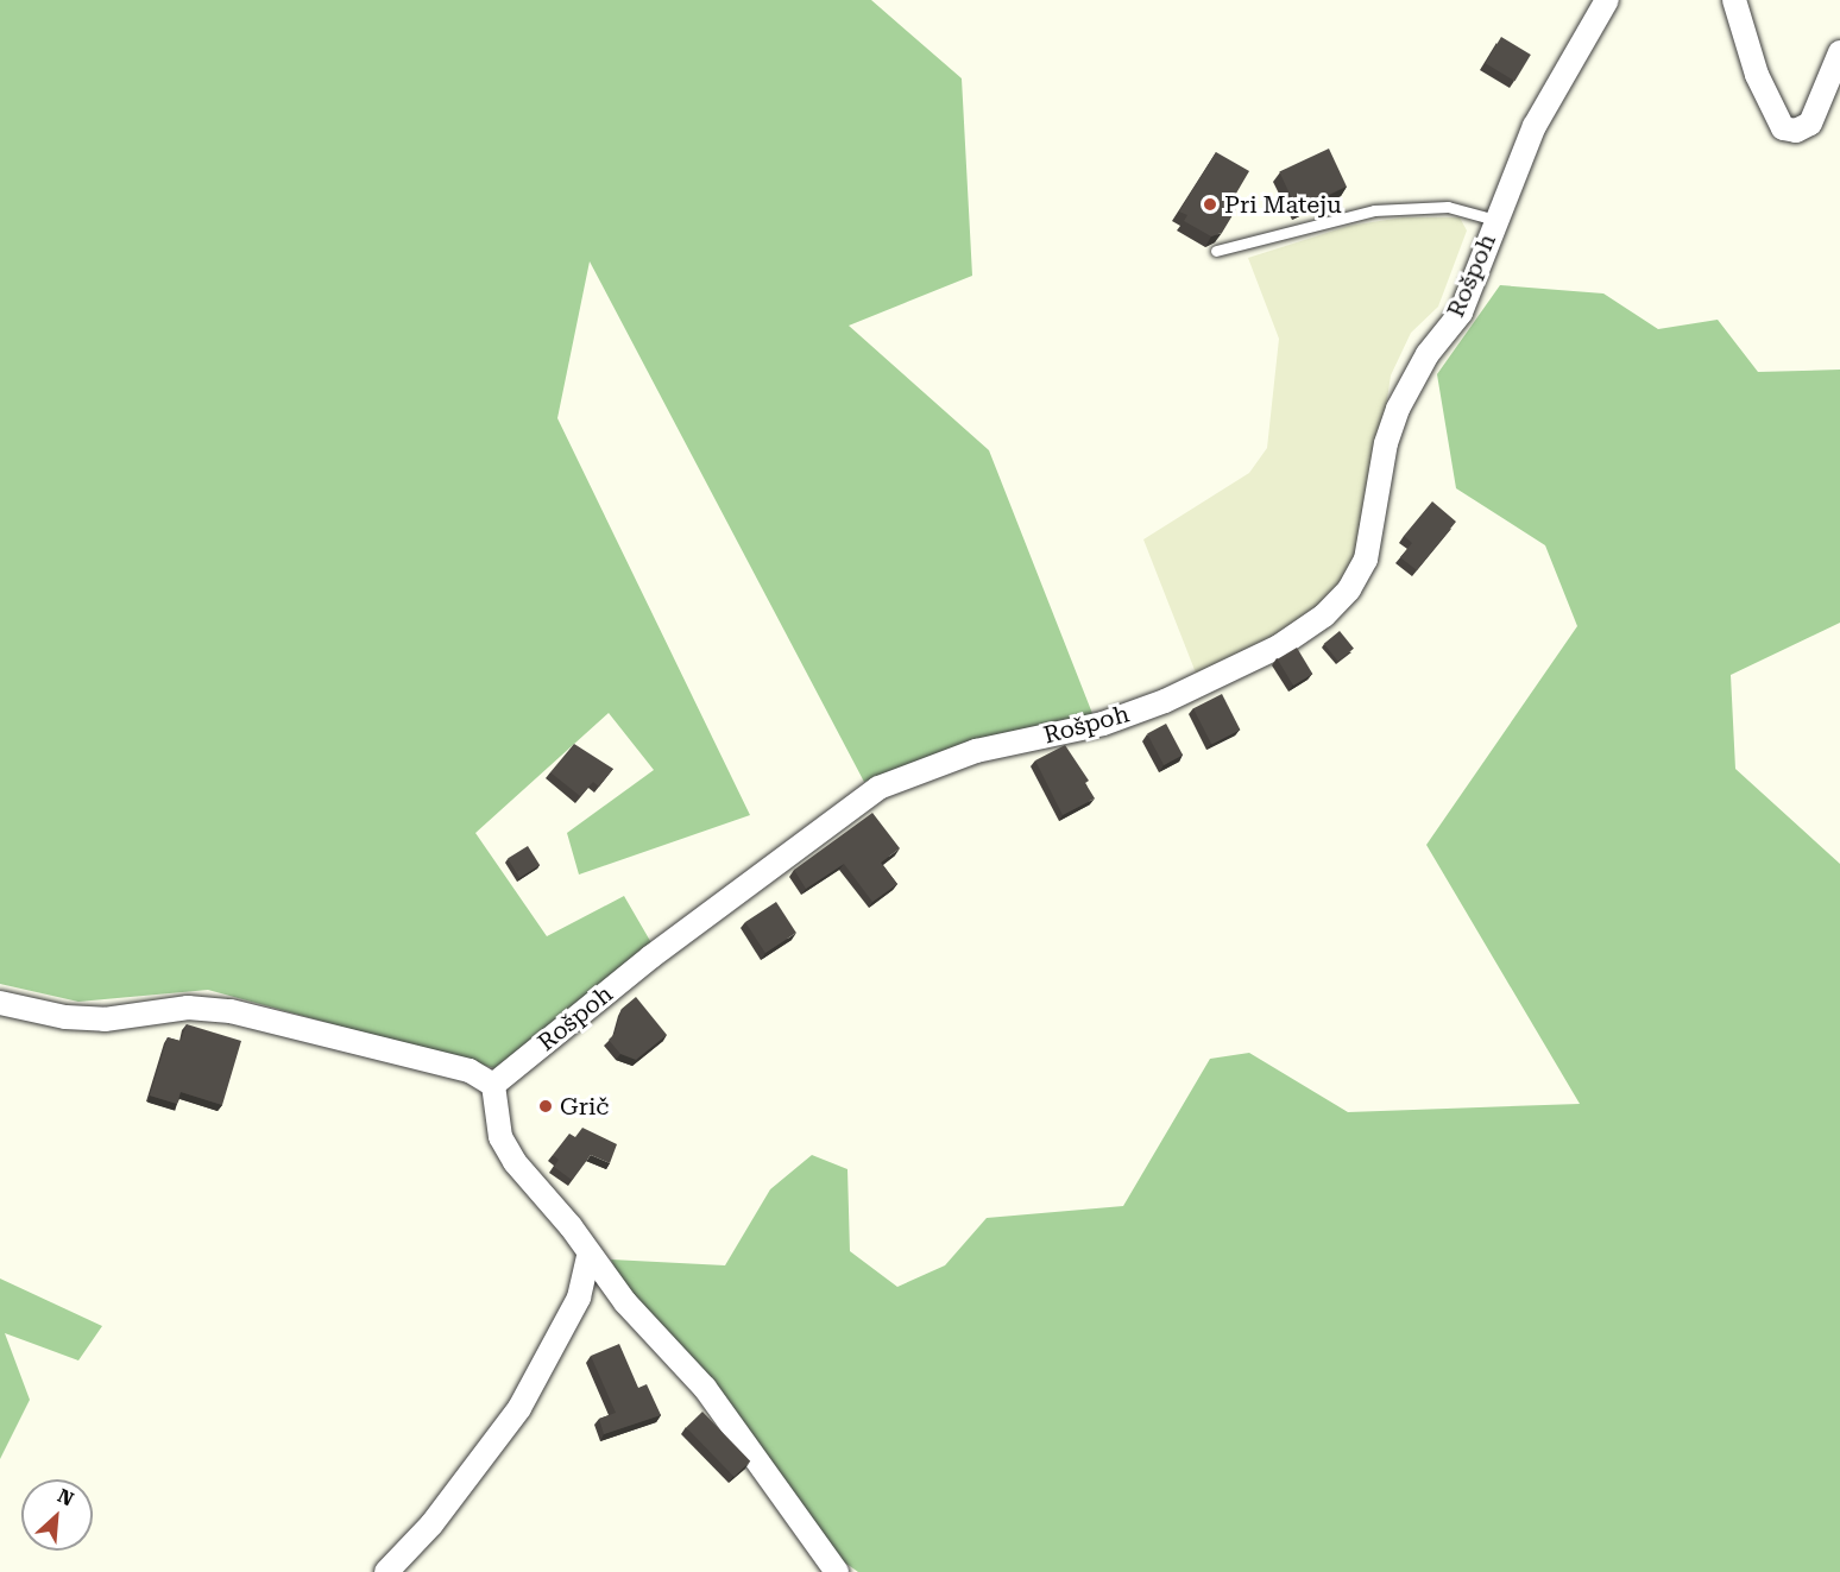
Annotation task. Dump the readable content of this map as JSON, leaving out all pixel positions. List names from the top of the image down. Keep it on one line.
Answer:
{"streets":{"street":["Rošpoh"]},"places":["Pri Mateju","Grič"],"north":"top right"}
